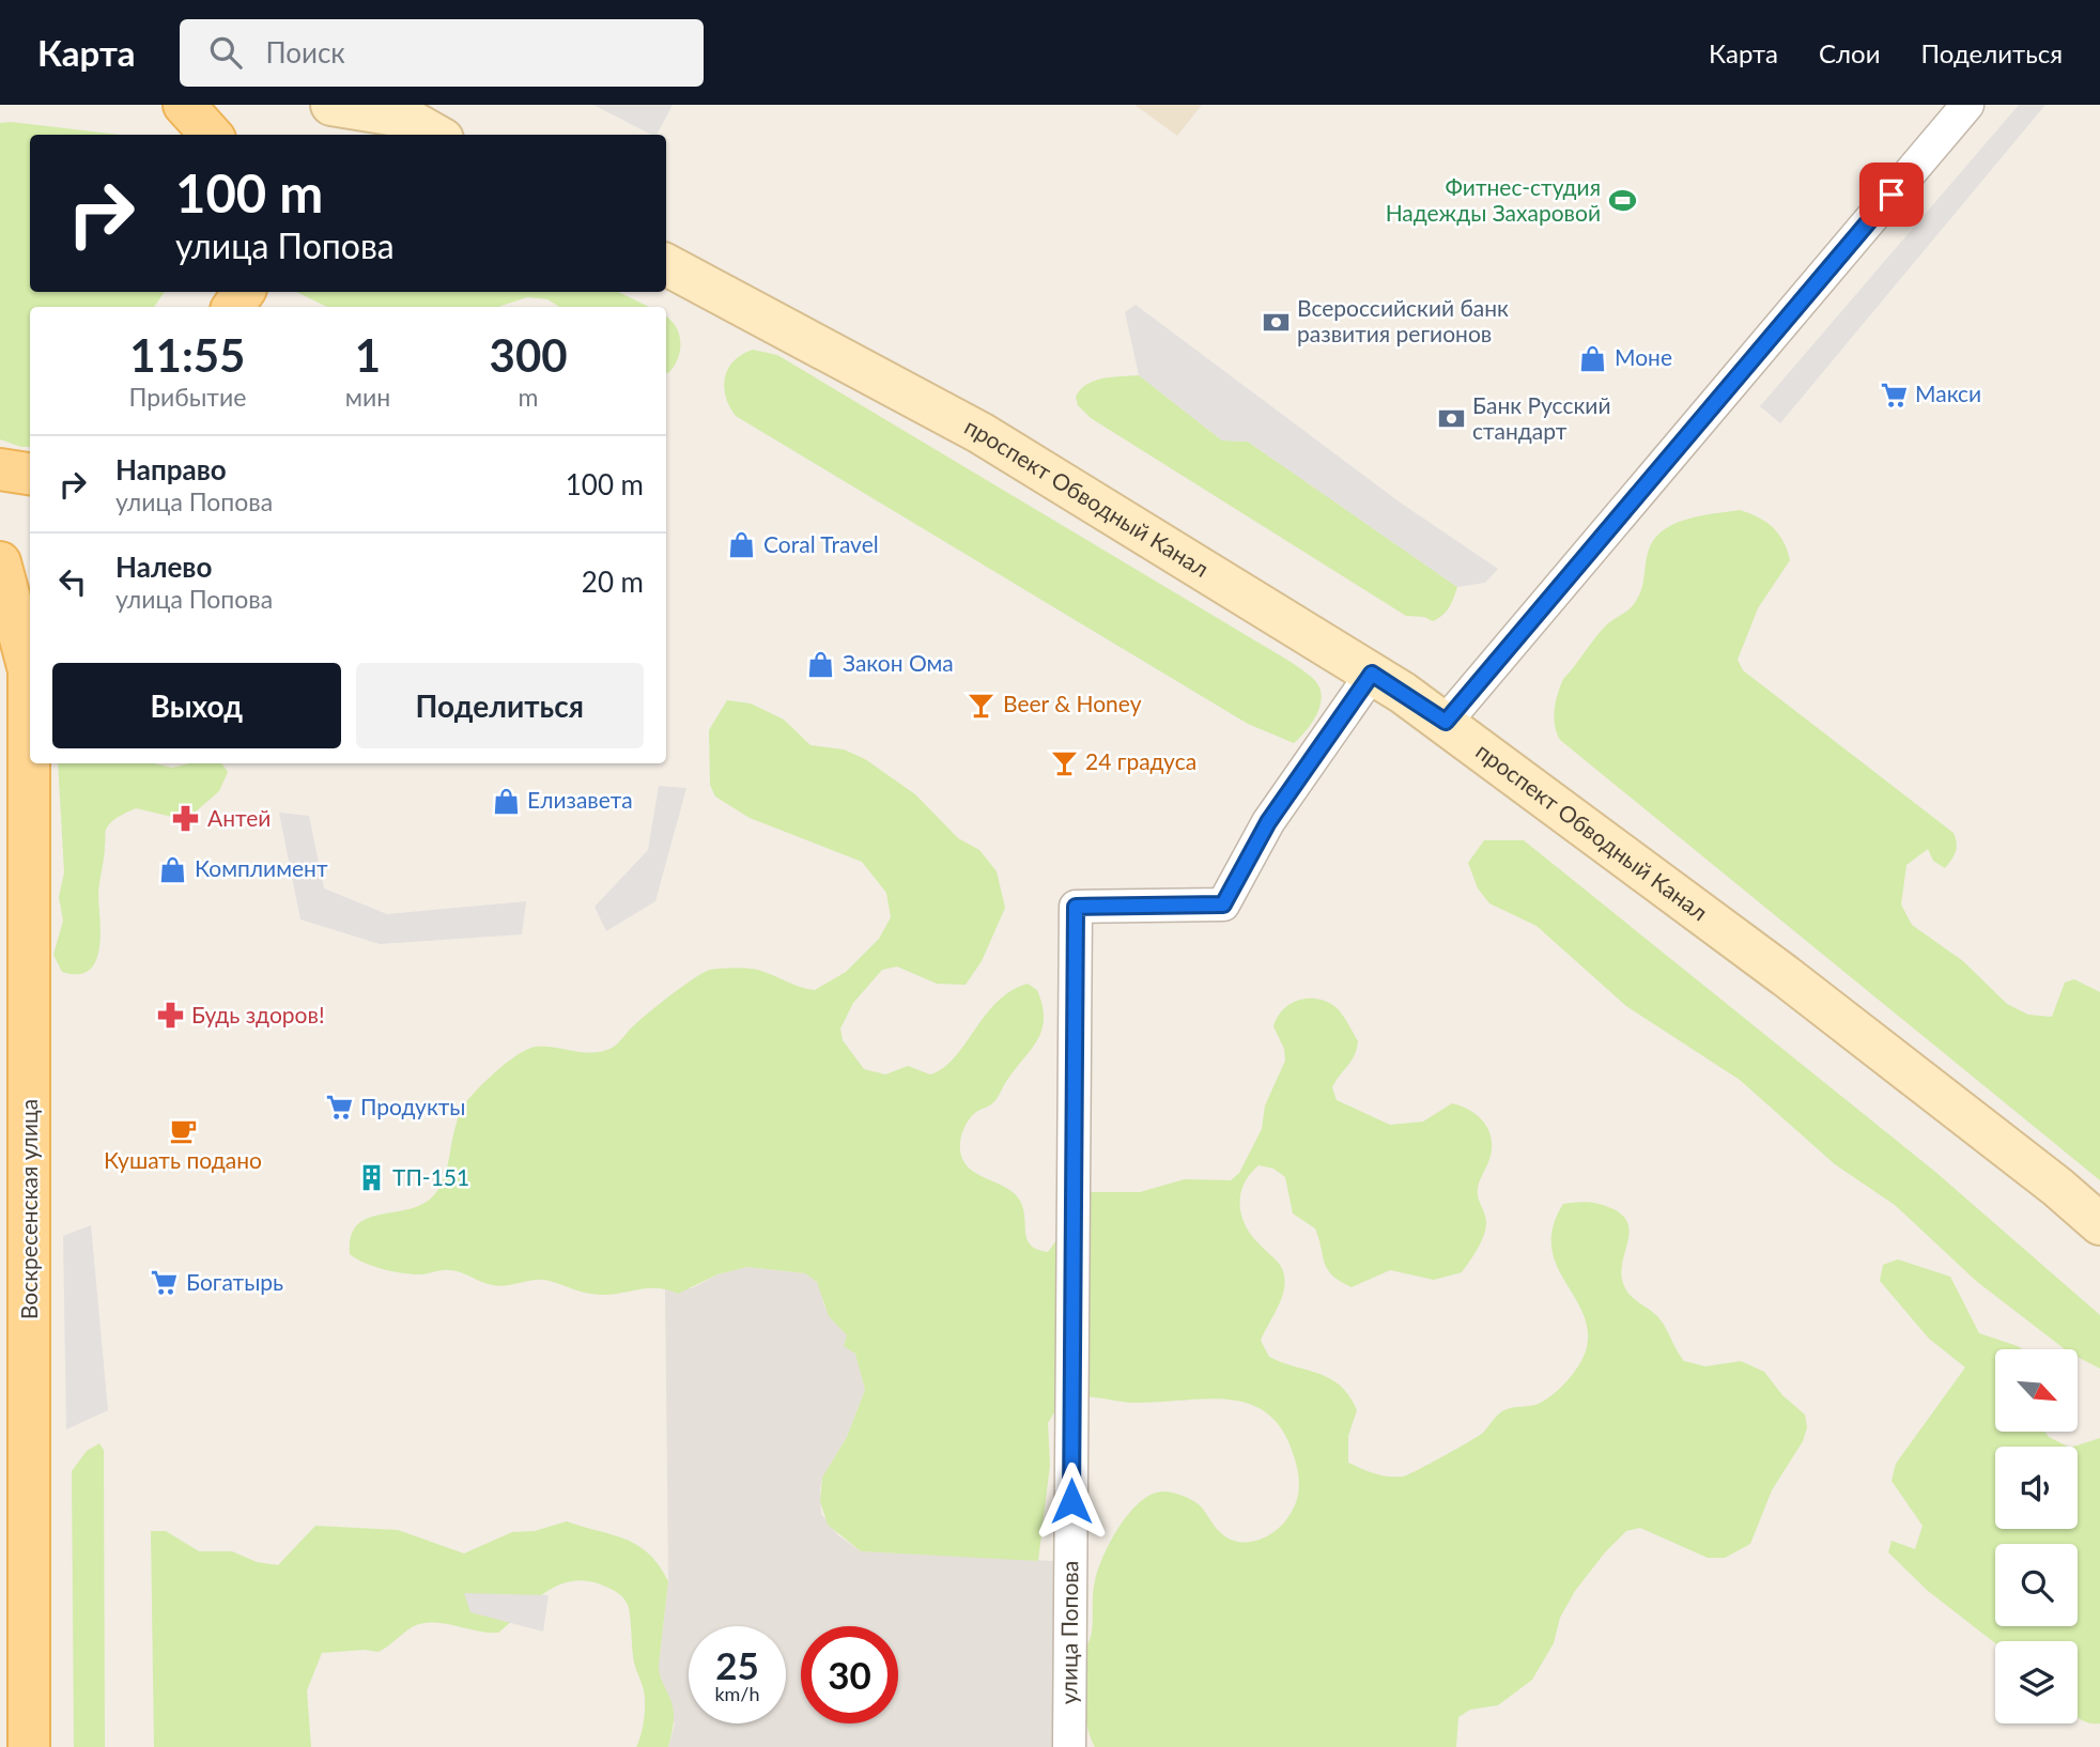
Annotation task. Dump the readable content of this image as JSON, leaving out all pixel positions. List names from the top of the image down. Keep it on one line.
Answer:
{"streets":{"main road":["проспект Обводный Канал","Воскресенская улица"],"street":["улица Попова"]},"crossings":[["проспект Обводный Канал","улица Попова"]],"places":{"sports":["Фитнес-студия Надежды Захаровой"],"bank":["Всероссийский банк развития регионов","Банк Русский стандарт"],"shop":["Моне","Coral Travel","Закон Ома","Елизавета","Комплимент"],"supermarket":["Макси","Продукты","Богатырь"],"bar":["Beer & Honey","24 градуса"],"pharmacy":["Антей","Будь здоров!"],"cafe":["Кушать подано"],"building":["ТП-151"]},"north":"bottom right","page":{"header":"Карта","search":"Поиск","nav":["Карта","Слои","Поделиться"],"turn":["100 m","улица Попова"],"eta":["11:55","Прибытие","1","мин","300","m"],"list":[{"name":"Направо","note":"улица Попова","value":"100 m"},{"name":"Налево","note":"улица Попова","value":"20 m"}],"buttons":["Выход","Поделиться"],"speed":"25 km/h","limit":"30"}}
